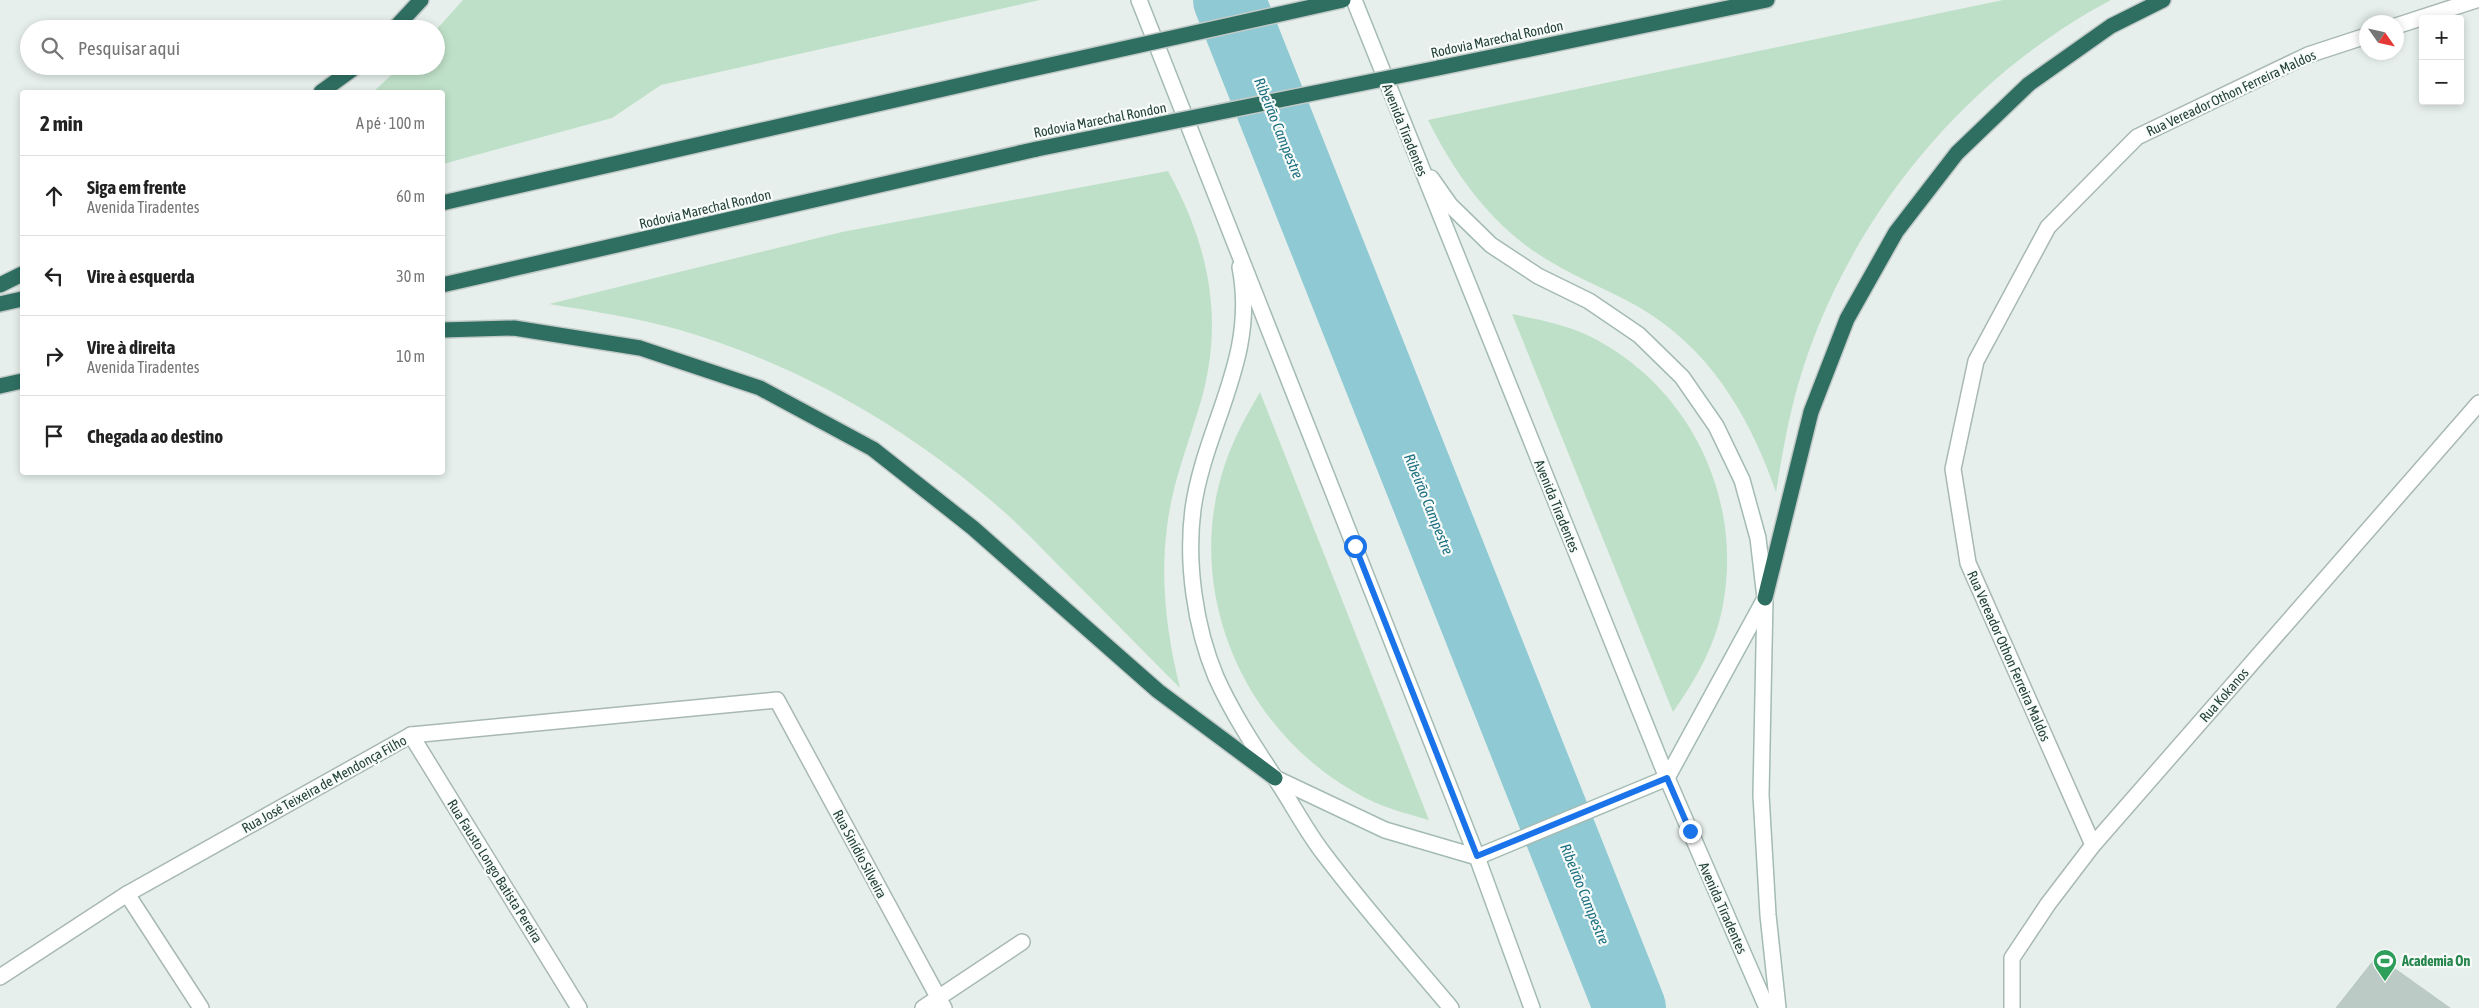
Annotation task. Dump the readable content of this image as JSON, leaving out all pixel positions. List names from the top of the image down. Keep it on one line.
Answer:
{"streets":{"highway":["Rodovia Marechal Rondon"],"main road":["Rua Vereador Othon Ferreira Maldos","Avenida Tiradentes","Rua Kokanos","Rua José Teixeira de Mendonça Filho","Rua Sinídio Silveira","Rua Fausto Longo Batista Pereira"]},"crossings":[["Rua Vereador Othon Ferreira Maldos","Rua Kokanos"],["Rua José Teixeira de Mendonça Filho","Rua Sinídio Silveira"],["Rua José Teixeira de Mendonça Filho","Rua Fausto Longo Batista Pereira"]],"water":["Ribeirão Campestre"],"places":{"sports":["Academia On"]},"north":"bottom right","page":{"map_buttons":["+","−"],"search":"Pesquisar aqui","heading":["2 min","A pé · 100 m"],"list":[["Siga em frente","Avenida Tiradentes","60 m"],["Vire à esquerda","30 m"],["Vire à direita","Avenida Tiradentes","10 m"],"Chegada ao destino"]}}
